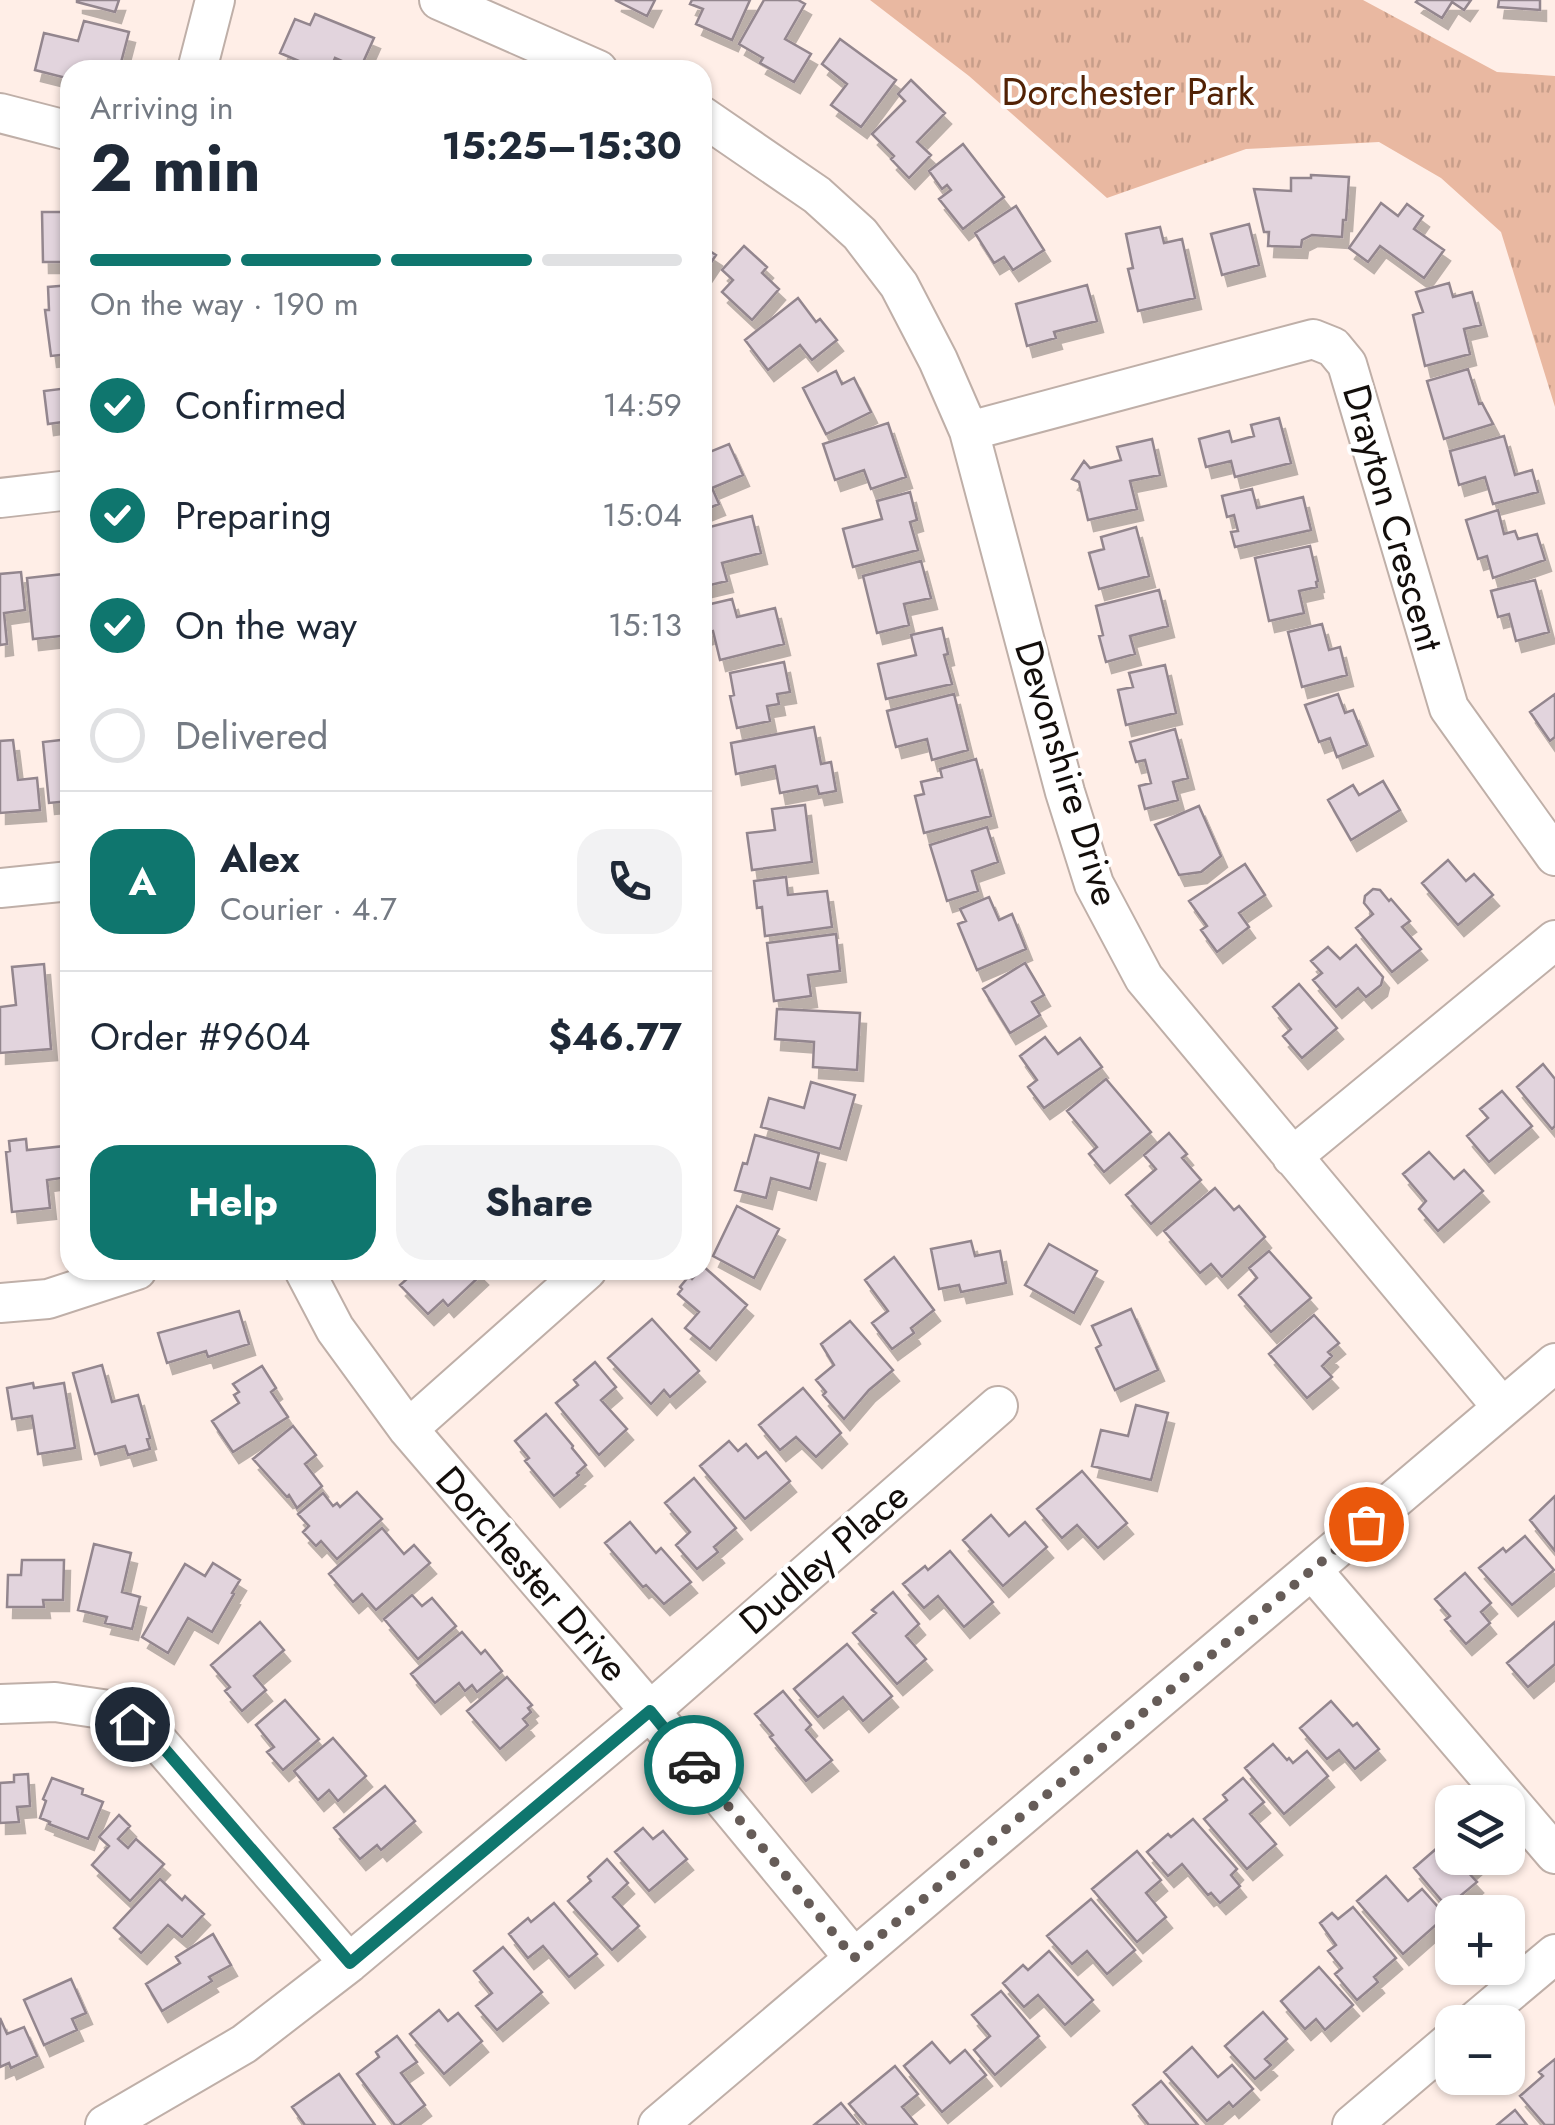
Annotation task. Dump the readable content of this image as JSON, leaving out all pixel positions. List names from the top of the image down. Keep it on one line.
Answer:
{"streets":{"street":["Drayton Crescent","Devonshire Drive","Dudley Place","Dorchester Drive"]},"crossings":[["Drayton Crescent","Devonshire Drive"],["Dudley Place","Dorchester Drive"]],"parks":["Dorchester Park"],"page":{"heading":["2 min","Arriving in","15:25–15:30"],"panel":["Alex","Courier · 4.7","Order #9604","$46.77"],"bar":"On the way · 190 m","list":[["Confirmed","14:59"],["Preparing","15:04"],["On the way","15:13"],"Delivered"],"round":"A","buttons":["Help","Share"],"map_buttons":["+","−"]}}
